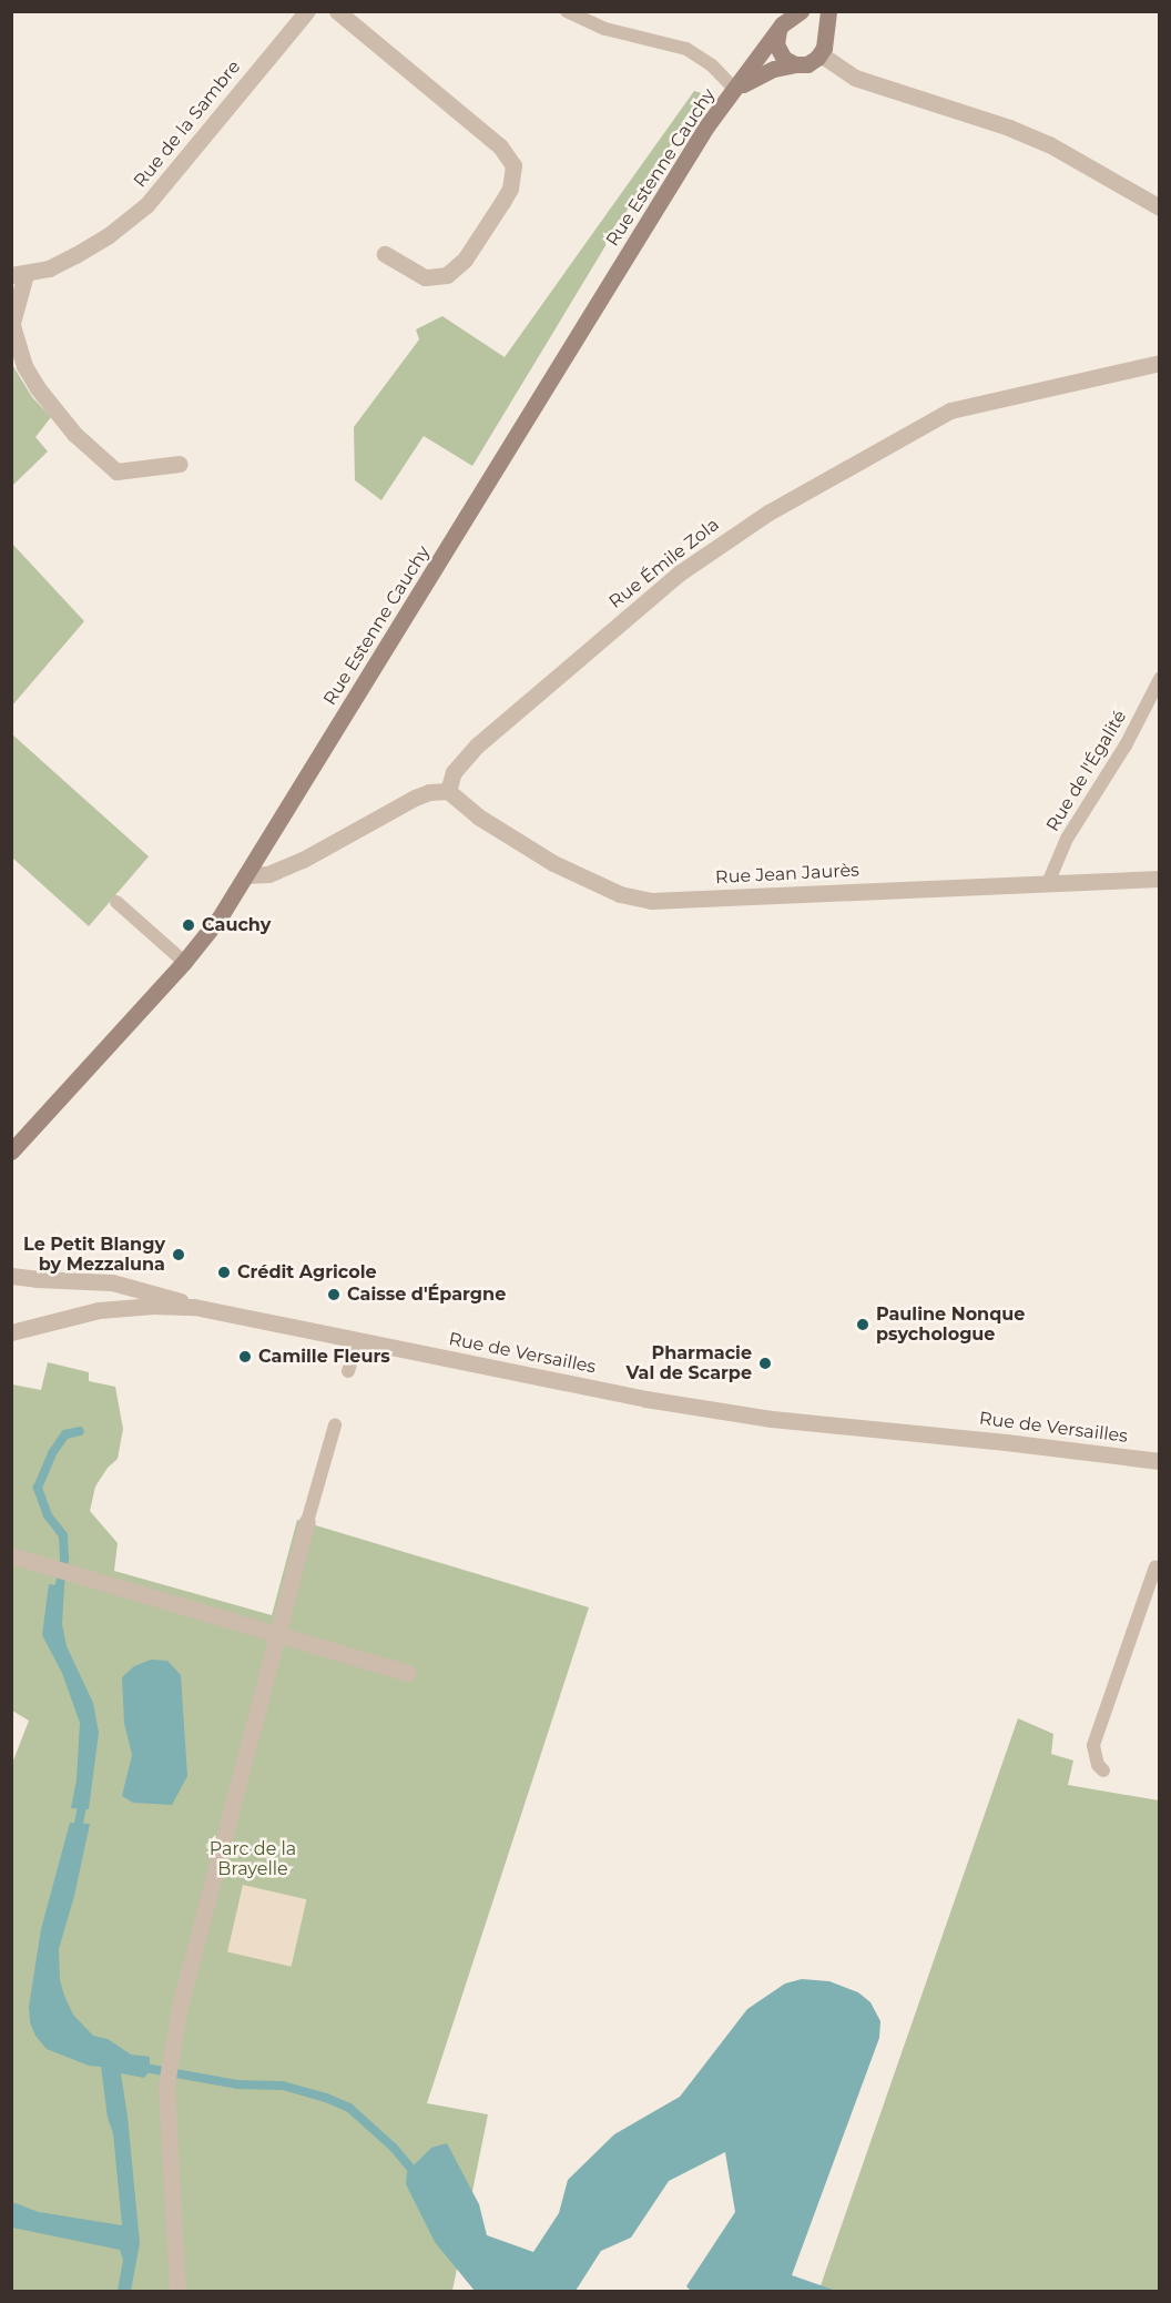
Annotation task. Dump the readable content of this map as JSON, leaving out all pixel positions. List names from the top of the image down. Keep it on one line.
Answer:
{"streets":{"main road":["Rue Estenne Cauchy"],"street":["Rue de la Sambre","Rue Émile Zola","Rue Jean Jaurès","Rue de Versailles"],"lane":["Rue de l'Égalité"]},"crossings":[["Rue Émile Zola","Rue Jean Jaurès"],["Rue de l'Égalité","Rue Jean Jaurès"]],"parks":["Parc de la Brayelle"],"places":["Cauchy","Le Petit Blangy by Mezzaluna","Crédit Agricole","Caisse d'Épargne","Pauline Nonque psychologue","Camille Fleurs","Pharmacie Val de Scarpe"]}
